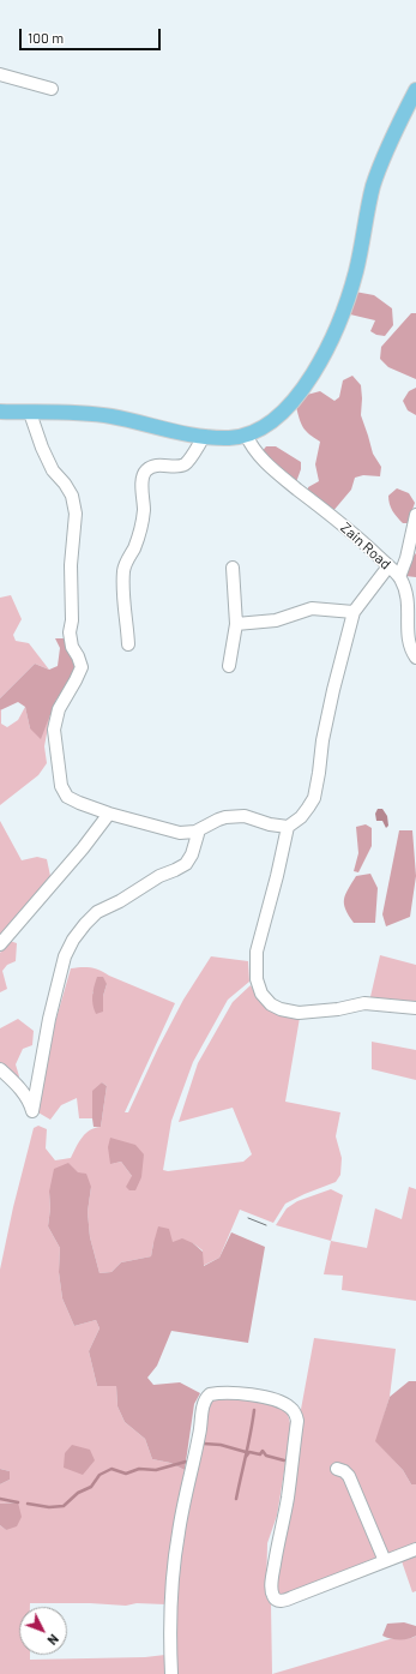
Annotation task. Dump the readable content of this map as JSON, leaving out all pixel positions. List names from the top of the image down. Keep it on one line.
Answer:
{"streets":{"street":["Zain Road"]},"scale_bar":"100 m","north":"bottom right"}
